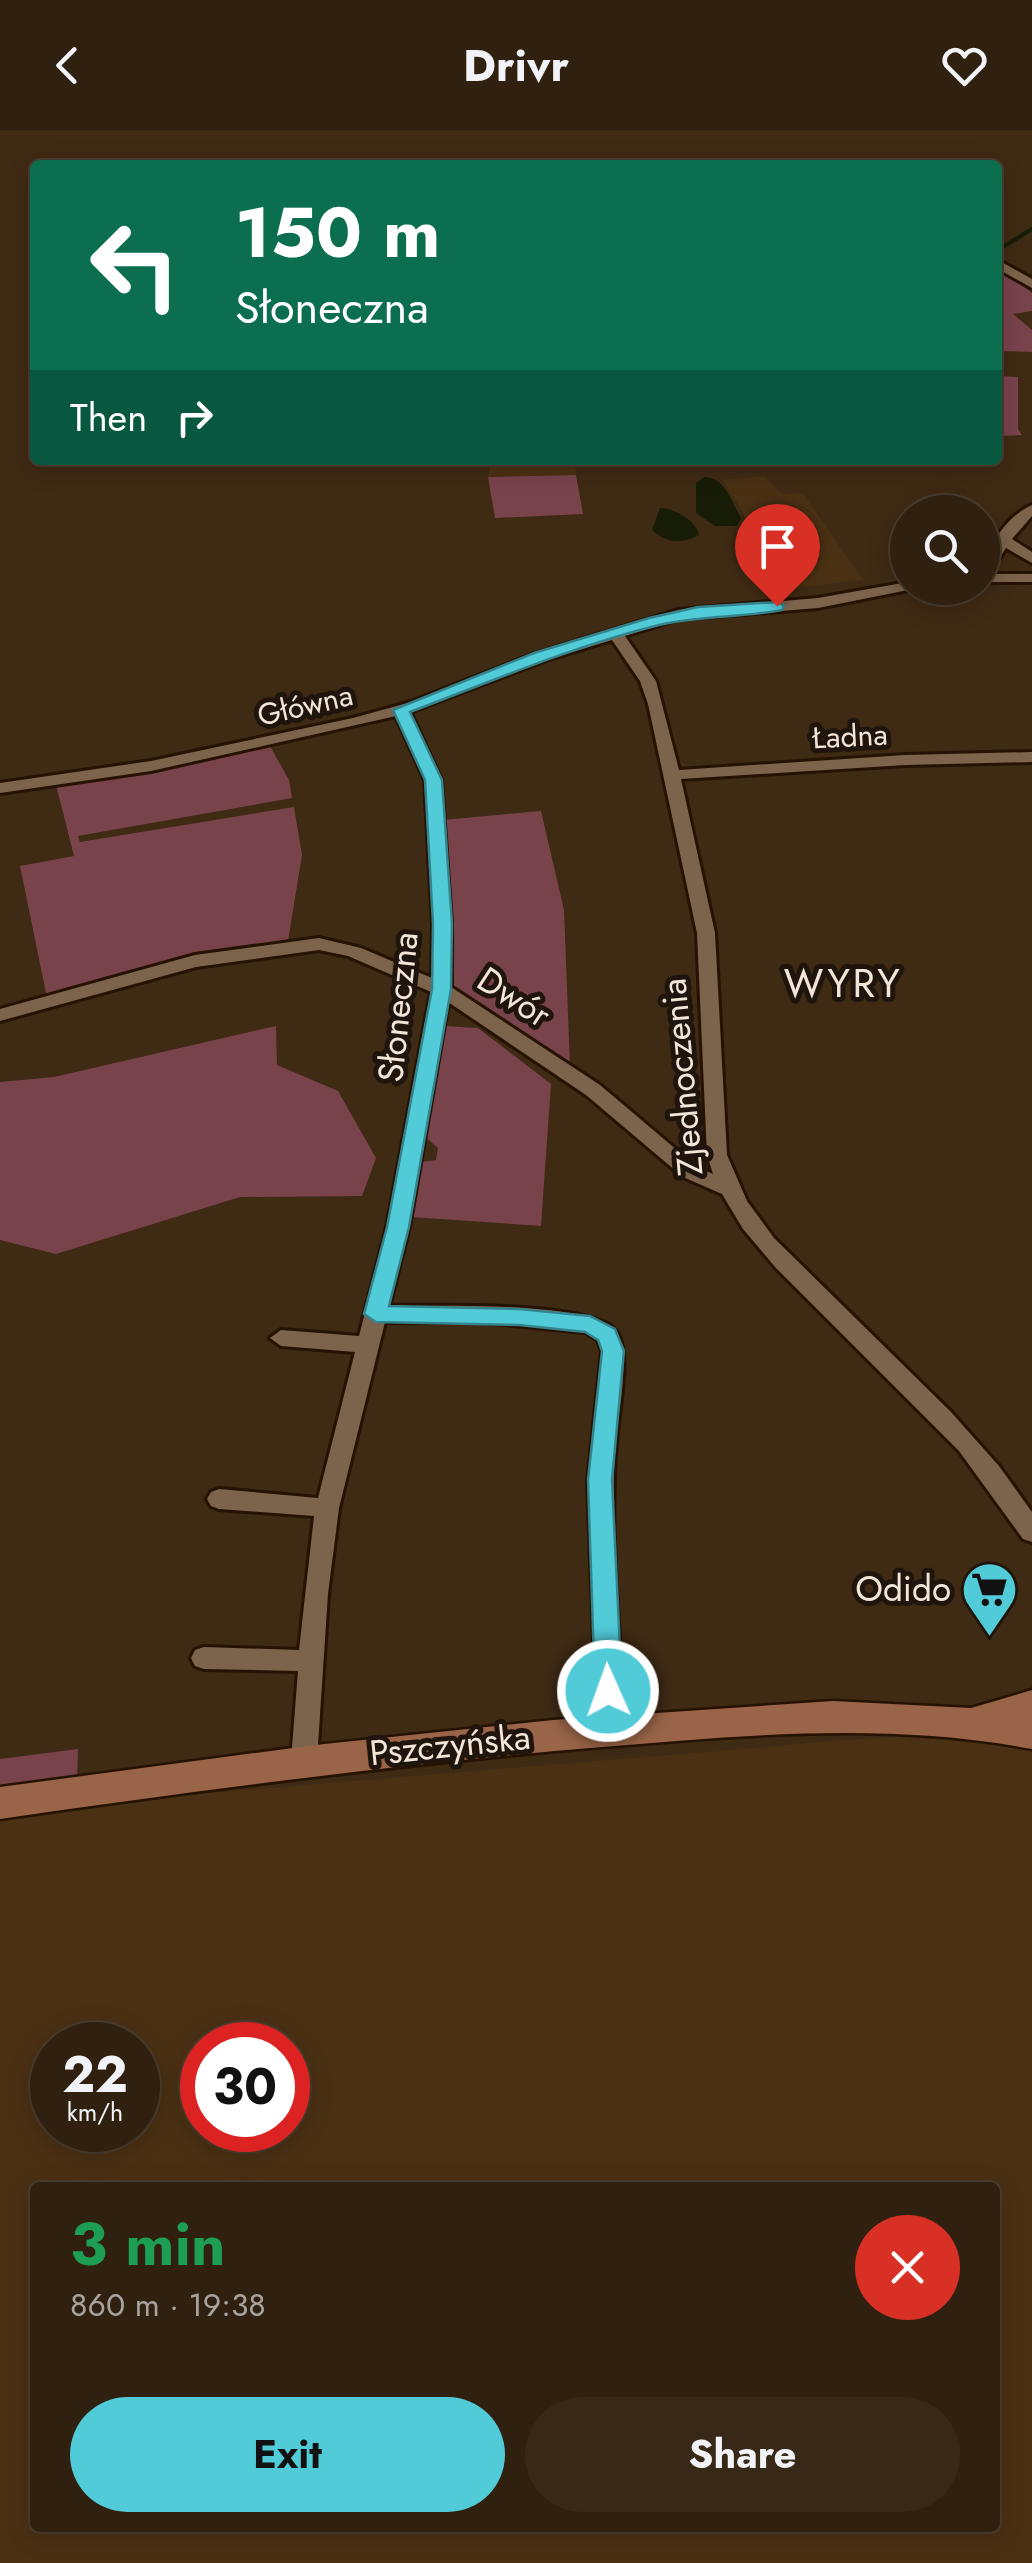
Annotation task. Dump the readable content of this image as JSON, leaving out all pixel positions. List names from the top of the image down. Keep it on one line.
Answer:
{"streets":{"main road":["Pszczyńska"],"street":["Główna","Ładna","Dwór","Słoneczna","Zjednoczenia"]},"crossings":[["Główna","Słoneczna"],["Główna","Zjednoczenia"],["Ładna","Zjednoczenia"],["Dwór","Słoneczna"],["Dwór","Zjednoczenia"],["Słoneczna","Pszczyńska"]],"districts":["WYRY"],"places":{"supermarket":["Odido"]},"page":{"header":"Drivr","turn":["150 m","Słoneczna"],"then":"Then","speed":"22 km/h","limit":"30","heading":["3 min","860 m · 19:38"],"buttons":["Exit","Share"]}}
